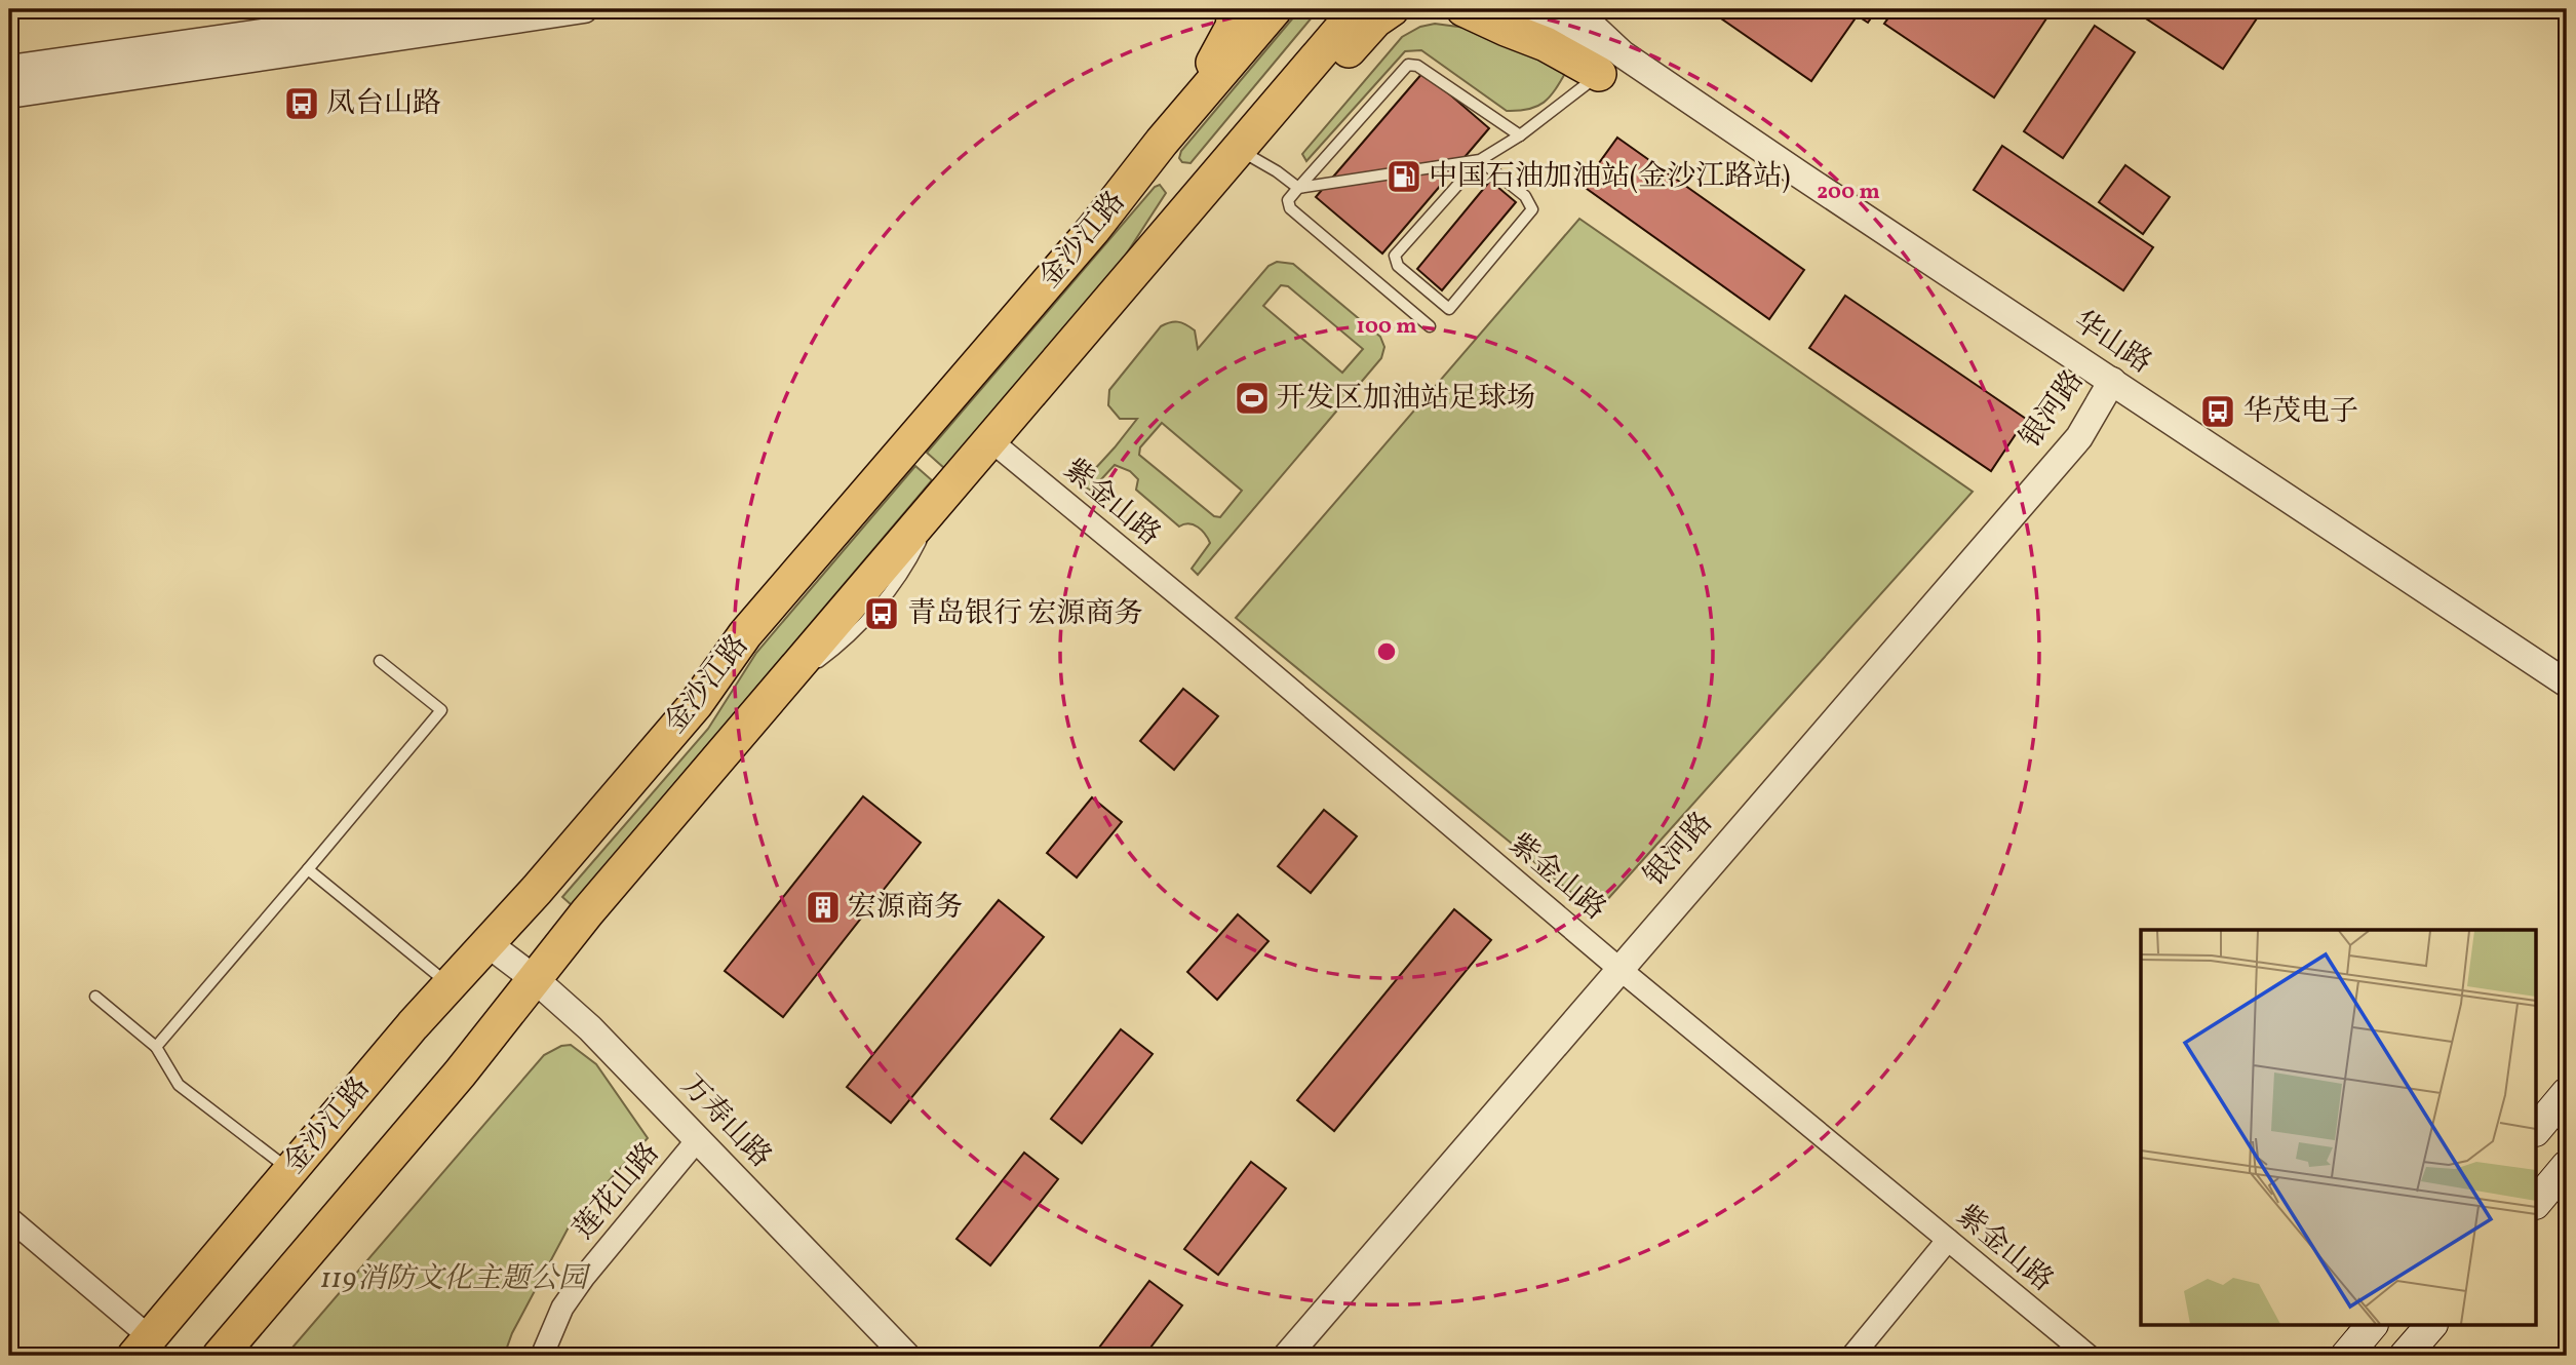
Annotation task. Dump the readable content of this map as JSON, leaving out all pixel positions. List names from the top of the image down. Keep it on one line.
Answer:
{"streets":{"main road":["金沙江路"],"street":["华山路","银河路","紫金山路","万寿山路","莲花山路"]},"crossings":[["金沙江路","紫金山路"],["金沙江路","万寿山路"],["华山路","银河路"],["银河路","紫金山路"],["万寿山路","莲花山路"]],"parks":["119消防文化主题公园"],"places":{"bus stop":["凤台山路","华茂电子","青岛银行 宏源商务"],"fuel station":["中国石油加油站(金沙江路站)"],"sports":["开发区加油站足球场"],"building":["宏源商务"]},"rings":["200 m","100 m"]}
